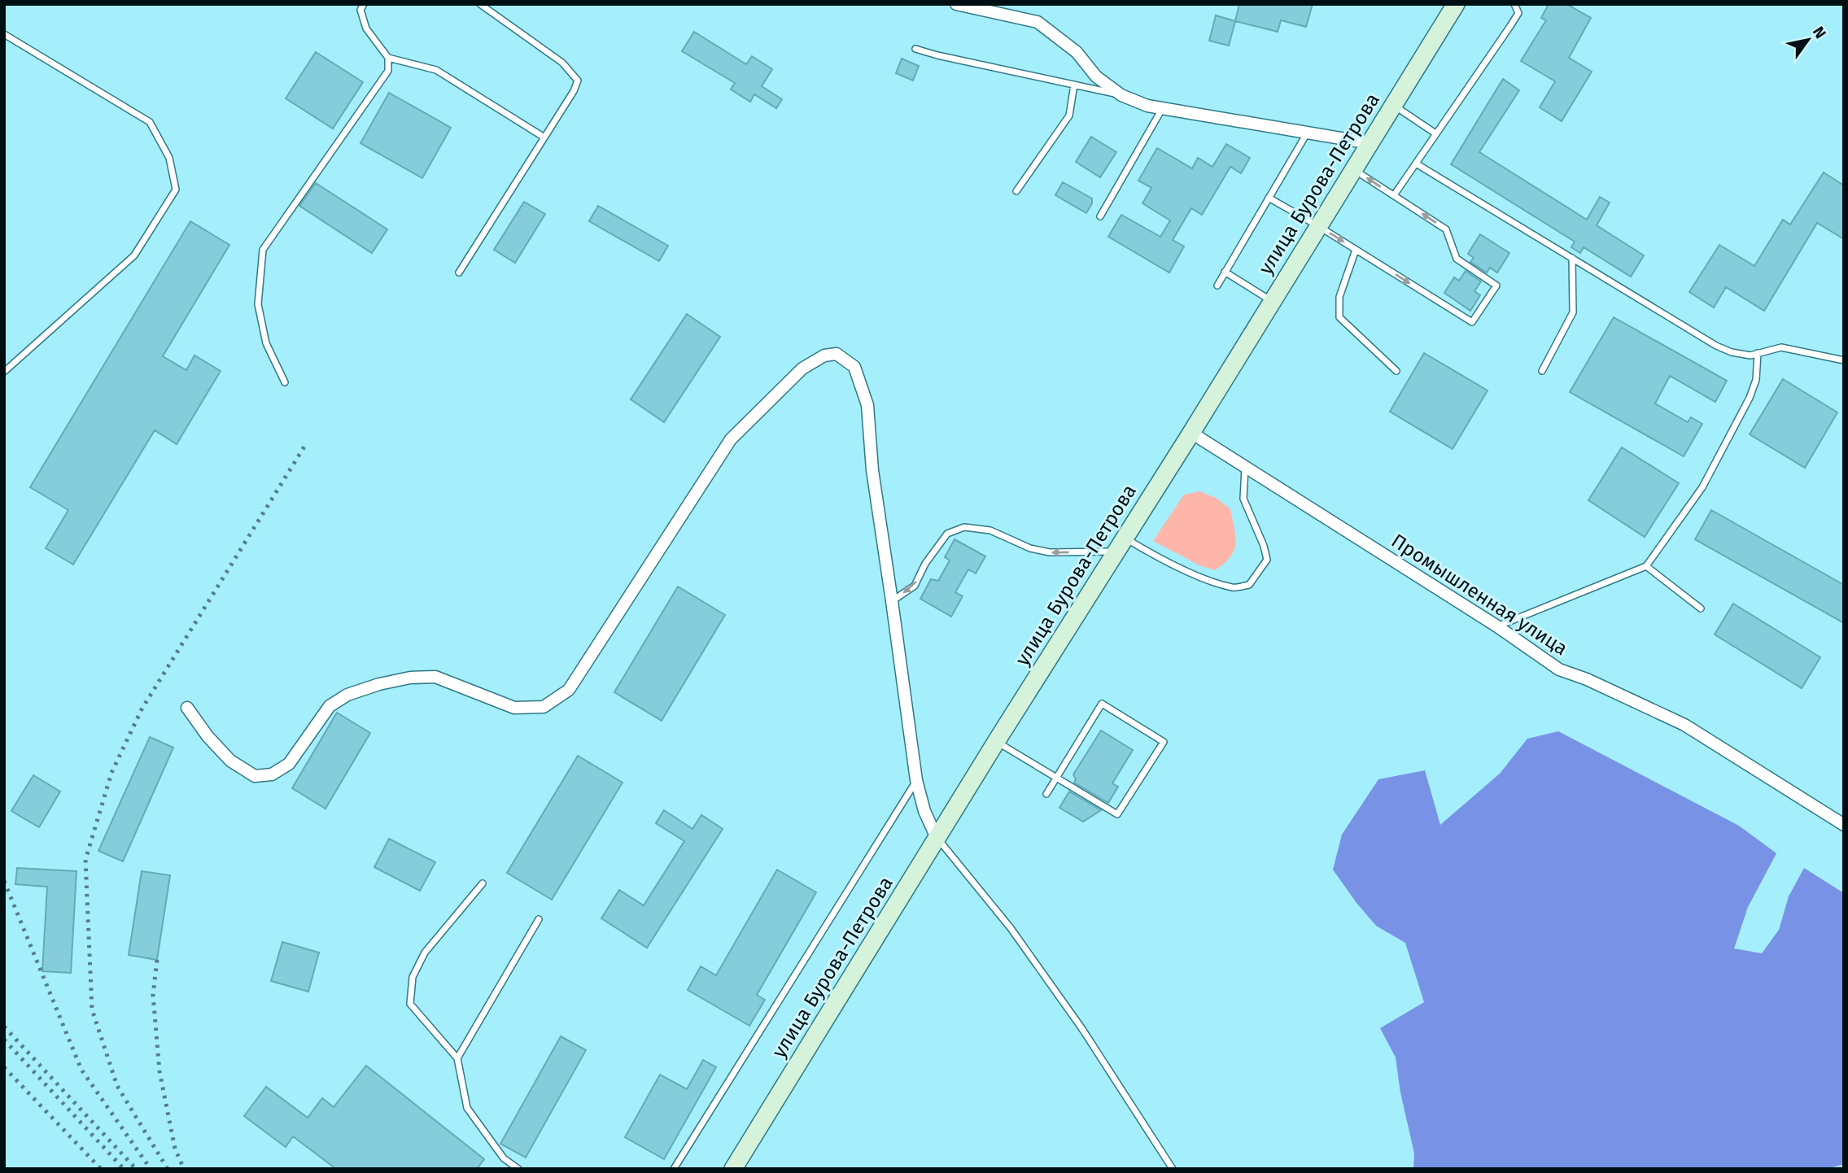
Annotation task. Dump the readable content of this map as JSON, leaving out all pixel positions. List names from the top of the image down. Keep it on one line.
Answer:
{"streets":{"main road":["улица Бурова-Петрова"],"street":["Промышленная улица"]},"crossings":[["улица Бурова-Петрова","Промышленная улица"]],"north":"top right"}
